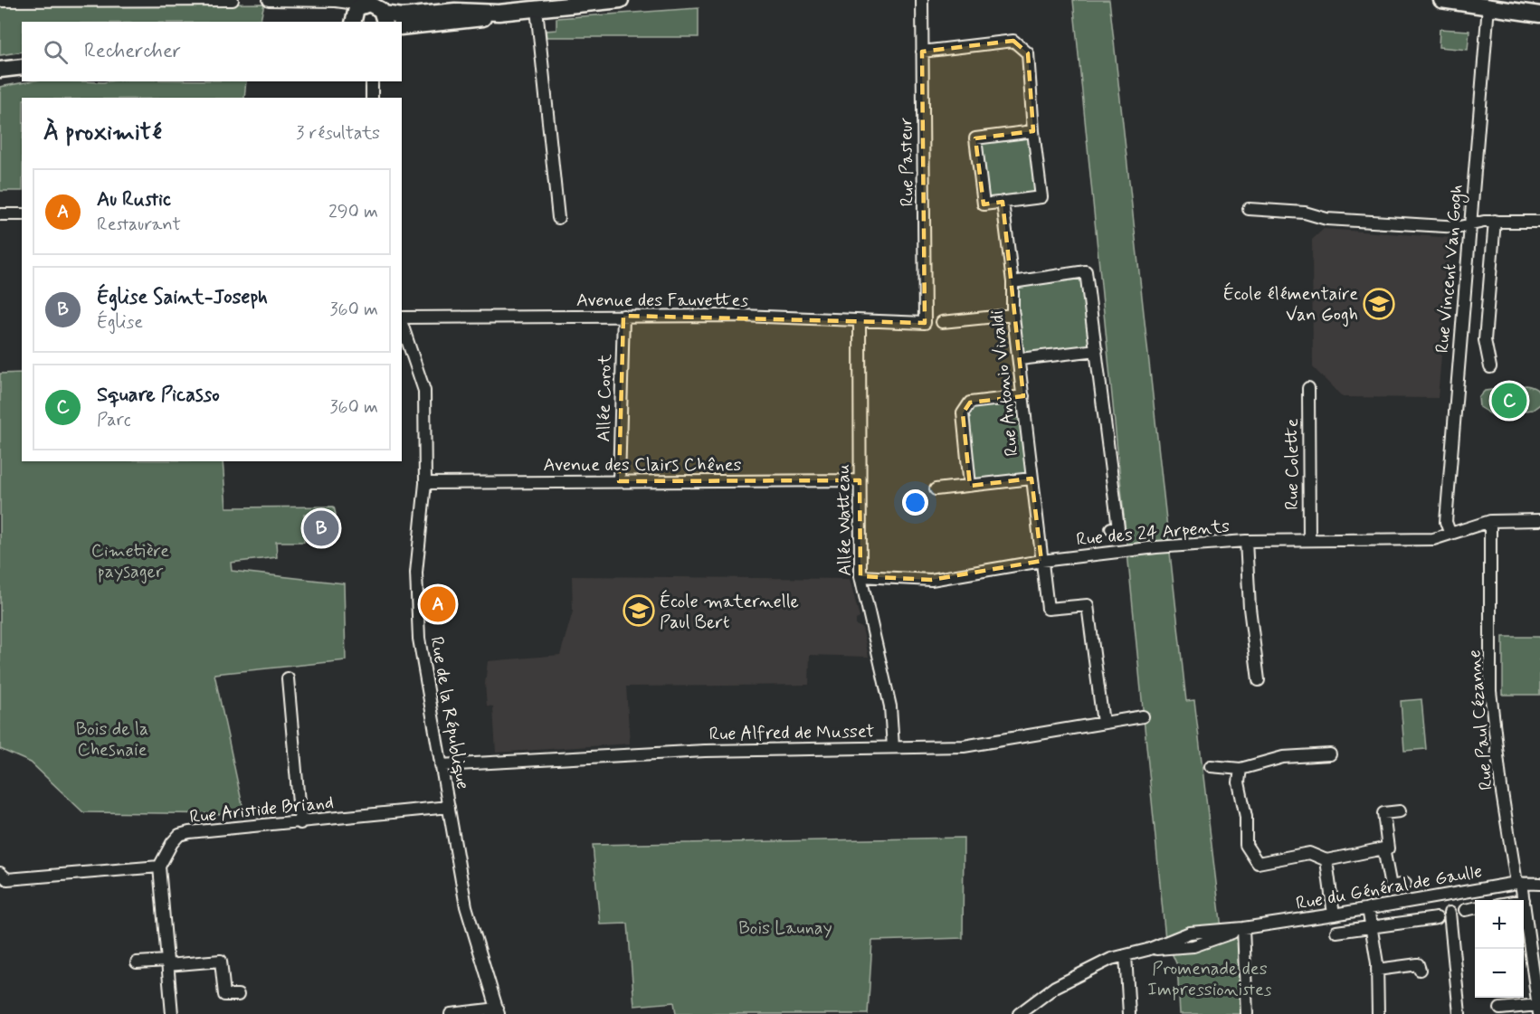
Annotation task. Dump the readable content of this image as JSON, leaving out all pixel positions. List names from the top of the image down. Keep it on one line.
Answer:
{"streets":{"street":["Rue Pasteur","Rue Vincent Van Gogh","Avenue des Fauvettes","Rue Antonio Vivaldi","Allée Corot","Avenue des Clairs Chênes","Rue Colette","Allée Watteau","Rue des 24 Arpents","Rue de la République","Rue Paul Cézanne","Rue Alfred de Musset","Rue Aristide Briand","Rue du Général de Gaulle"]},"crossings":[["Rue Pasteur","Avenue des Fauvettes"],["Rue Vincent Van Gogh","Rue des 24 Arpents"],["Avenue des Fauvettes","Allée Corot"],["Avenue des Fauvettes","Allée Watteau"],["Rue Antonio Vivaldi","Rue des 24 Arpents"],["Rue Antonio Vivaldi","Rue Alfred de Musset"],["Allée Corot","Avenue des Clairs Chênes"],["Avenue des Clairs Chênes","Allée Watteau"],["Avenue des Clairs Chênes","Rue de la République"],["Rue Colette","Rue des 24 Arpents"],["Allée Watteau","Rue des 24 Arpents"],["Allée Watteau","Rue Alfred de Musset"],["Rue des 24 Arpents","Rue Paul Cézanne"],["Rue de la République","Rue Alfred de Musset"],["Rue de la République","Rue Aristide Briand"],["Rue Paul Cézanne","Rue du Général de Gaulle"]],"parks":["Cimetière paysager","Bois de la Chesnaie","Bois Launay","Promenade des Impressionistes"],"places":{"school or university":["École élémentaire Van Gogh","École maternelle Paul Bert"]},"page":{"search":"Rechercher","heading":["À proximité","3 résultats"],"list":[{"mark":"A","name":"Au Rustic","note":"Restaurant","value":"290 m"},{"mark":"B","name":"Église Saint-Joseph","note":"Église","value":"360 m"},{"mark":"C","name":"Square Picasso","note":"Parc","value":"360 m"}],"pins":["C","B","A"],"map_buttons":["+","−"]}}
